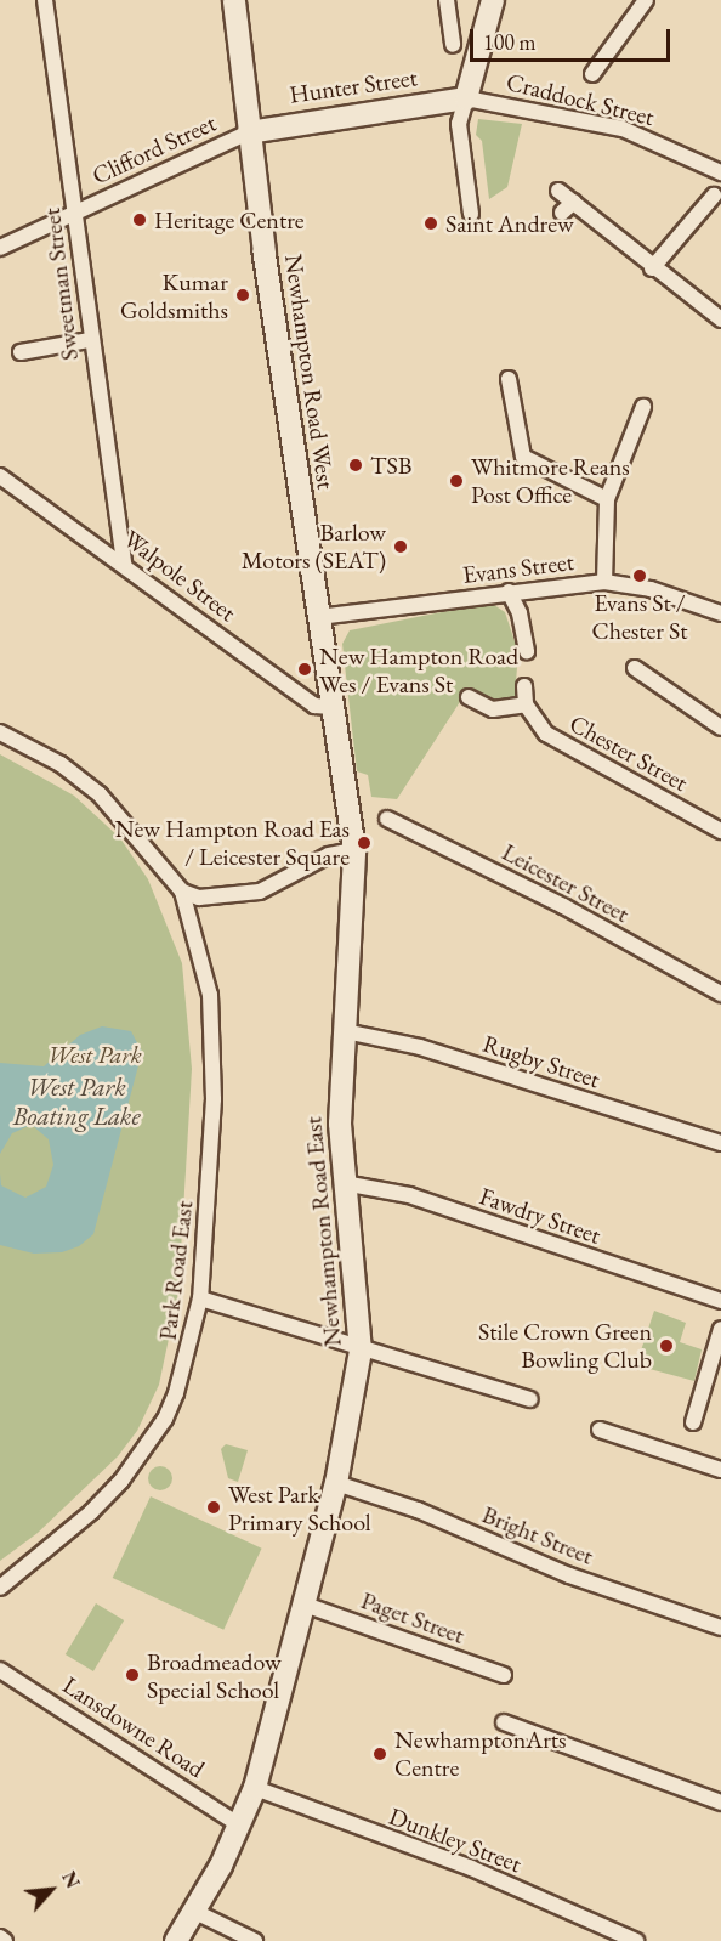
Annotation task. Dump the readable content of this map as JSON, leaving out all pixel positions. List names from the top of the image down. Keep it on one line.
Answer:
{"streets":{"street":["Hunter Street","Craddock Street","Clifford Street","Sweetman Street","Newhampton Road West","Evans Street","Walpole Street","Chester Street","Leicester Street","Rugby Street","Fawdry Street","Newhampton Road East","Park Road East","Bright Street","Paget Street","Lansdowne Road","Dunkley Street"]},"crossings":[["Hunter Street","Craddock Street"],["Hunter Street","Clifford Street"],["Hunter Street","Newhampton Road West"],["Clifford Street","Sweetman Street"],["Clifford Street","Newhampton Road West"],["Sweetman Street","Walpole Street"],["Newhampton Road West","Evans Street"],["Newhampton Road West","Walpole Street"],["Newhampton Road West","Newhampton Road East"],["Walpole Street","Newhampton Road East"],["Rugby Street","Newhampton Road East"],["Fawdry Street","Newhampton Road East"],["Newhampton Road East","Bright Street"],["Newhampton Road East","Paget Street"],["Newhampton Road East","Lansdowne Road"],["Newhampton Road East","Dunkley Street"]],"water":["West Park Boating Lake"],"parks":["West Park"],"places":["Heritage Centre","Saint Andrew","Kumar Goldsmiths","TSB","Whitmore Reans Post Office","Barlow Motors (SEAT)","Evans St / Chester St","New Hampton Road Wes / Evans St","New Hampton Road Eas / Leicester Square","Stile Crown Green Bowling Club","West Park Primary School","Broadmeadow Special School","NewhamptonArts Centre"],"scale_bar":"100 m","north":"top right"}
